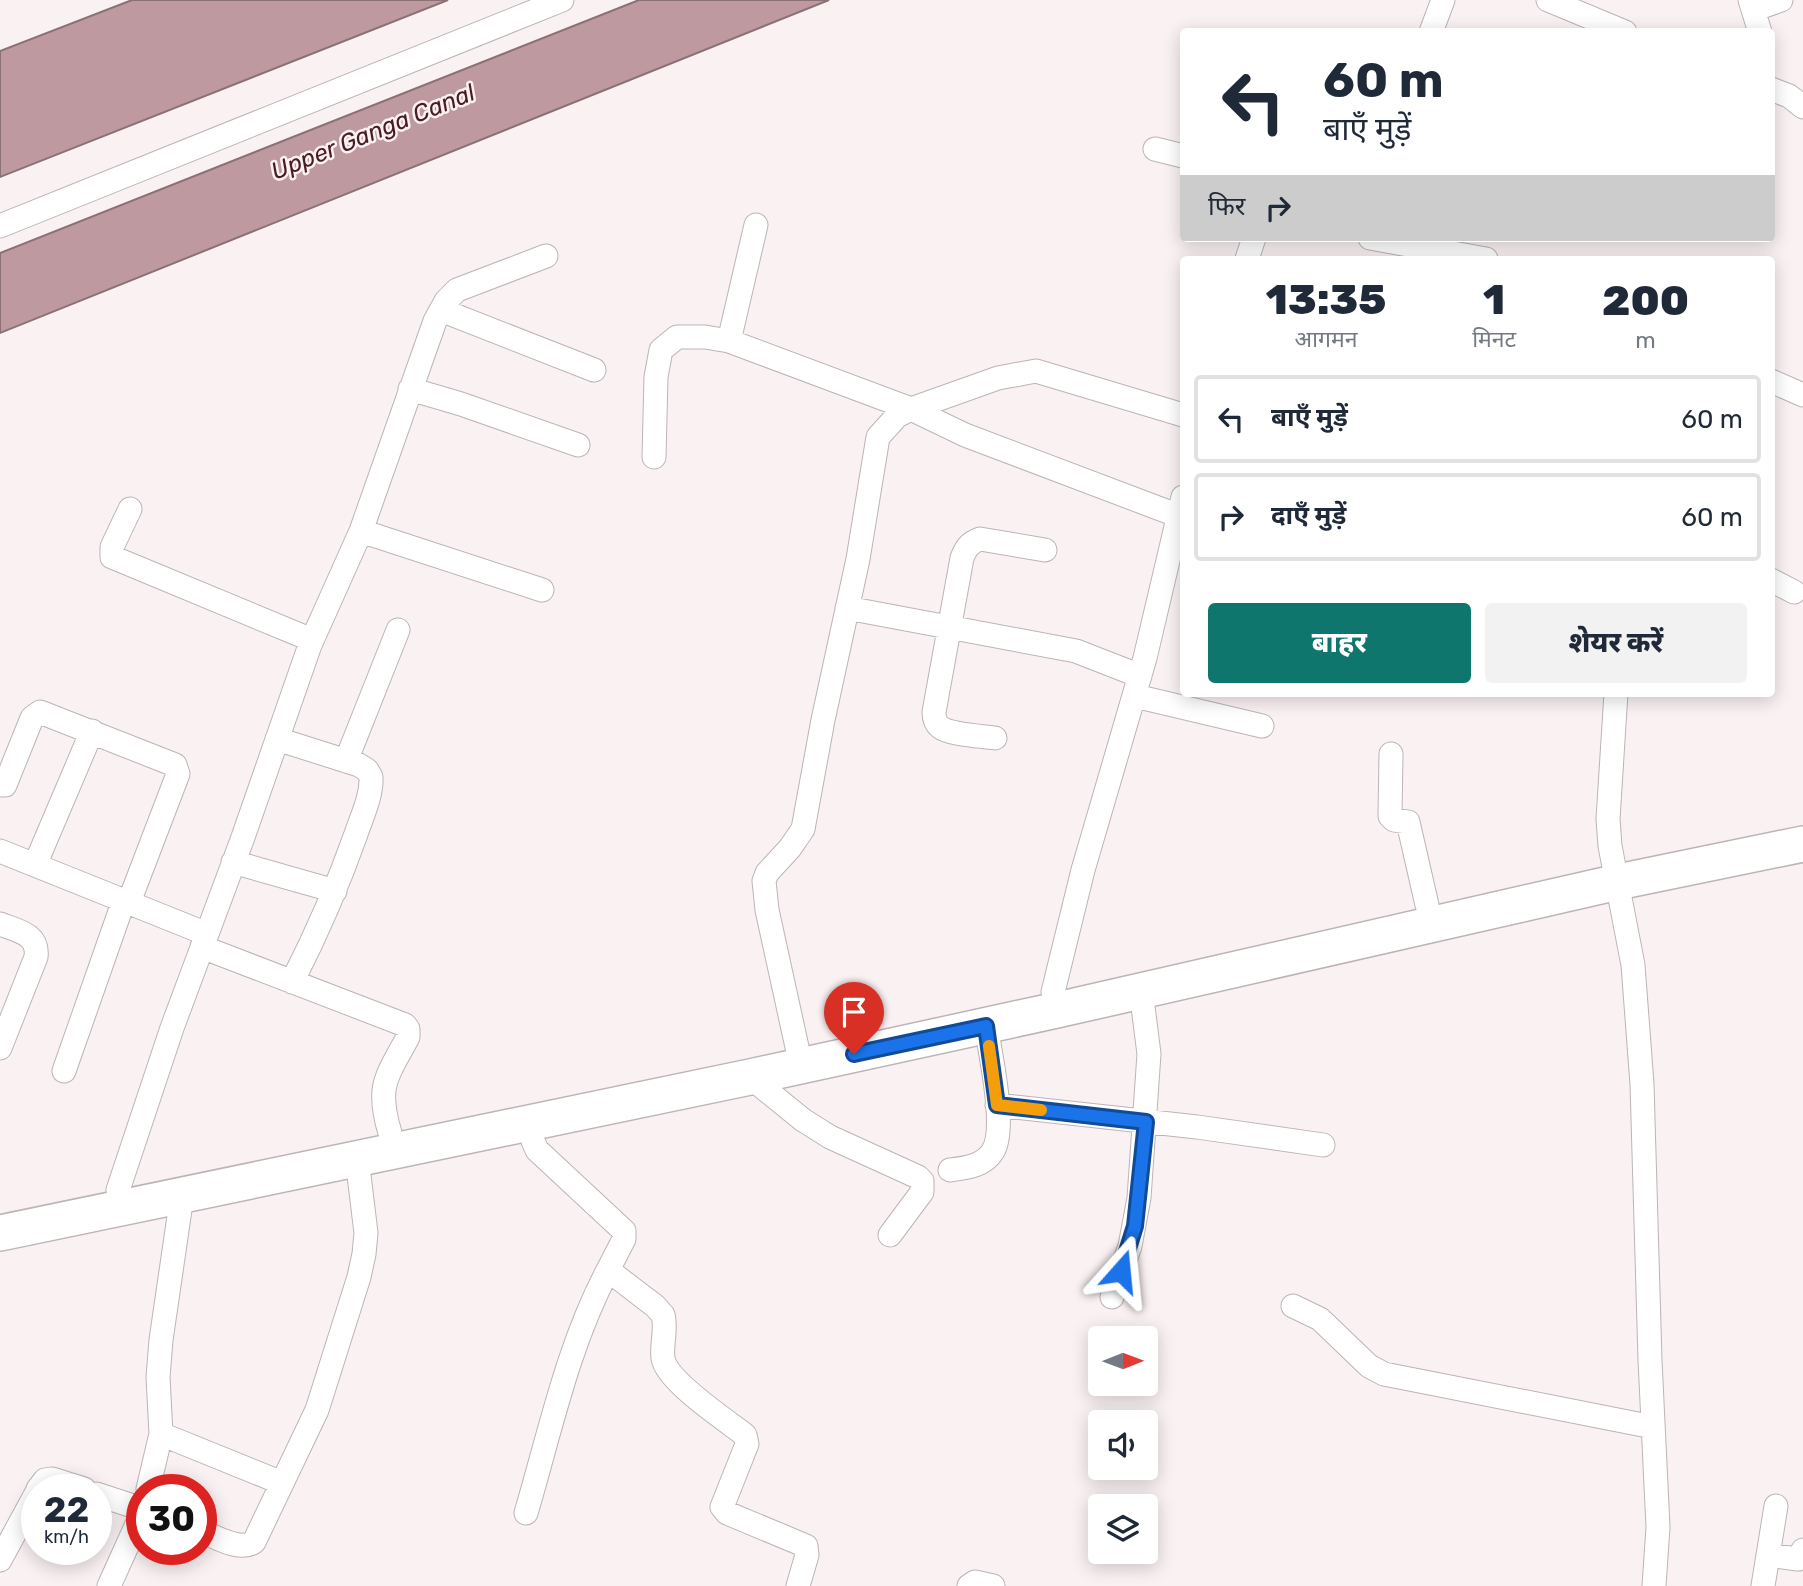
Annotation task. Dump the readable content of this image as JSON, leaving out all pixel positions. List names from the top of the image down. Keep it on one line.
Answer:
{"water":["Upper Ganga Canal"],"north":"right","page":{"turn":["60 m","बाएँ मुड़ें"],"then":"फिर","eta":["13:35","आगमन","1","मिनट","200","m"],"list":[{"name":"बाएँ मुड़ें","value":"60 m"},{"name":"दाएँ मुड़ें","value":"60 m"}],"buttons":["बाहर","शेयर करें"],"speed":"22 km/h","limit":"30"}}
